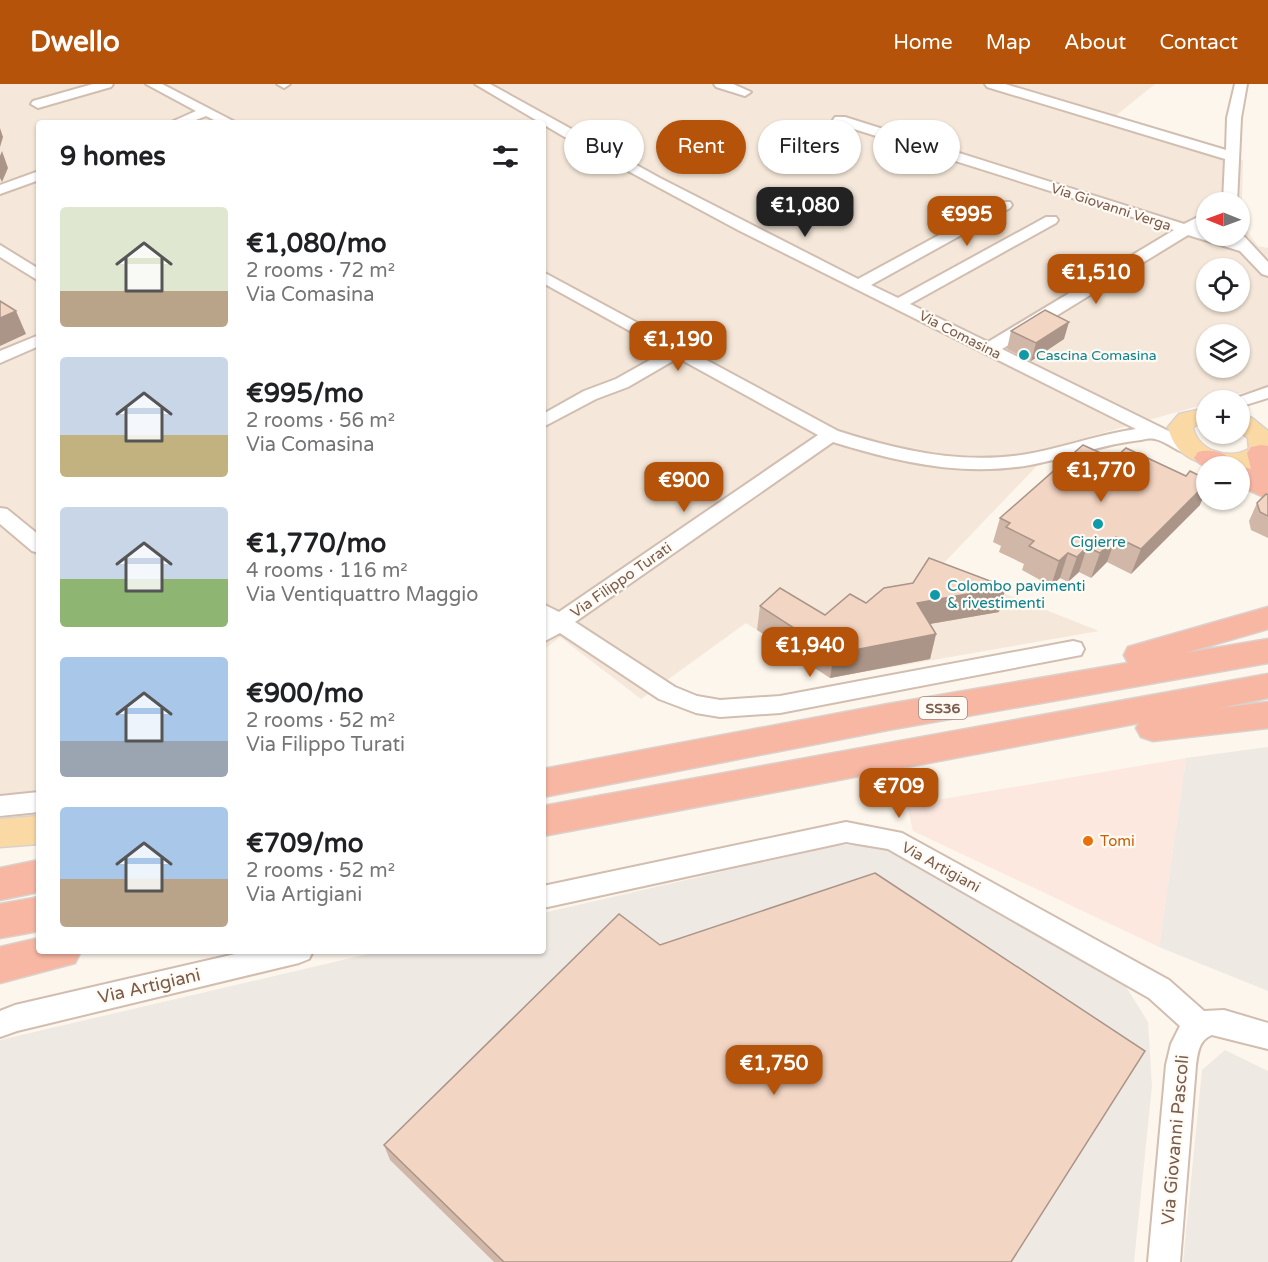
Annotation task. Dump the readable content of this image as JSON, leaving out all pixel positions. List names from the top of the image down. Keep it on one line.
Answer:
{"streets":{"highway":["SS36"],"street":["Via Giovanni Verga","Via Comasina","Via Filippo Turati","Via Artigiani","Via Giovanni Pascoli"]},"crossings":[["Via Artigiani","Via Giovanni Pascoli"]],"places":["Cascina Comasina","Cigierre","Colombo pavimenti & rivestimenti","Tomi"],"north":"left","page":{"header":"Dwello","nav":["Home","Map","About","Contact"],"chip":["Buy","Rent","Filters","New"],"heading":"9 homes","price":["€1,080","€995","€1,510","€1,190","€1,770","€900","€1,940","€709","€1,750"],"map_buttons":["+","−"],"list":[{"name":"€1,080/mo","note":"2 rooms · 72 m² · Via Comasina"},{"name":"€995/mo","note":"2 rooms · 56 m² · Via Comasina"},{"name":"€1,770/mo","note":"4 rooms · 116 m² · Via Ventiquattro Maggio"},{"name":"€900/mo","note":"2 rooms · 52 m² · Via Filippo Turati"},{"name":"€709/mo","note":"2 rooms · 52 m² · Via Artigiani"}]}}
